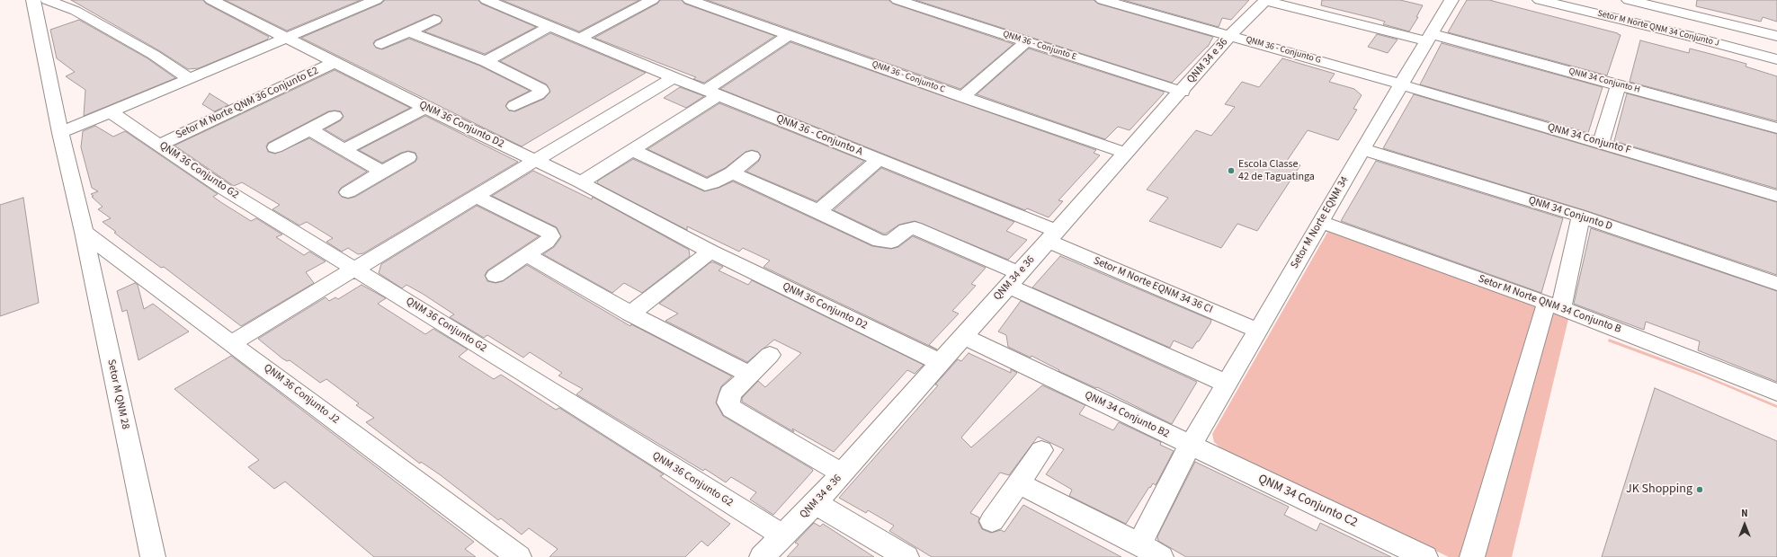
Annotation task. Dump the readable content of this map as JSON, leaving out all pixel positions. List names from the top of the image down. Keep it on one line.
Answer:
{"streets":{"street":["Setor M Norte QNM 34 Conjunto J","QNM 36 - Conjunto E","QNM 36 - Conjunto G","QNM 34 e 36","QNM 36 - Conjunto C","QNM 34 Conjunto H","Setor M Norte QNM 36 Conjunto E2","QNM 36 Conjunto D2","QNM 36 - Conjunto A","QNM 34 Conjunto F","QNM 36 Conjunto G2","QNM 34 Conjunto D","Setor M Norte EQNM 34","Setor M Norte EQNM 34 36 CI","Setor M Norte QNM 34 Conjunto B","Setor M QNM 28","QNM 36 Conjunto J2","QNM 34 Conjunto B2","QNM 34 Conjunto C2"]},"crossings":[["QNM 36 - Conjunto E","QNM 34 e 36"],["QNM 36 - Conjunto G","QNM 34 e 36"],["QNM 36 - Conjunto G","QNM 34 Conjunto F"],["QNM 36 - Conjunto G","Setor M Norte EQNM 34"],["QNM 34 e 36","QNM 36 - Conjunto C"],["QNM 34 e 36","QNM 34 Conjunto H"],["QNM 34 e 36","QNM 36 Conjunto D2"],["QNM 34 e 36","QNM 36 - Conjunto A"],["QNM 34 e 36","QNM 36 Conjunto G2"],["QNM 34 e 36","Setor M Norte EQNM 34 36 CI"],["QNM 34 e 36","QNM 34 Conjunto B2"],["QNM 34 Conjunto H","Setor M Norte EQNM 34"],["Setor M Norte QNM 36 Conjunto E2","QNM 36 Conjunto D2"],["Setor M Norte QNM 36 Conjunto E2","QNM 36 Conjunto G2"],["QNM 36 - Conjunto A","Setor M Norte EQNM 34 36 CI"],["QNM 34 Conjunto F","Setor M Norte EQNM 34"],["QNM 34 Conjunto D","Setor M Norte EQNM 34"],["Setor M Norte EQNM 34","Setor M Norte EQNM 34 36 CI"],["Setor M Norte EQNM 34","Setor M Norte QNM 34 Conjunto B"],["Setor M Norte EQNM 34","QNM 34 Conjunto B2"],["Setor M Norte EQNM 34","QNM 34 Conjunto C2"],["Setor M QNM 28","QNM 36 Conjunto J2"],["QNM 34 Conjunto B2","QNM 34 Conjunto C2"]],"places":["Escola Classe 42 de Taguatinga","JK Shopping"],"north":"top"}
